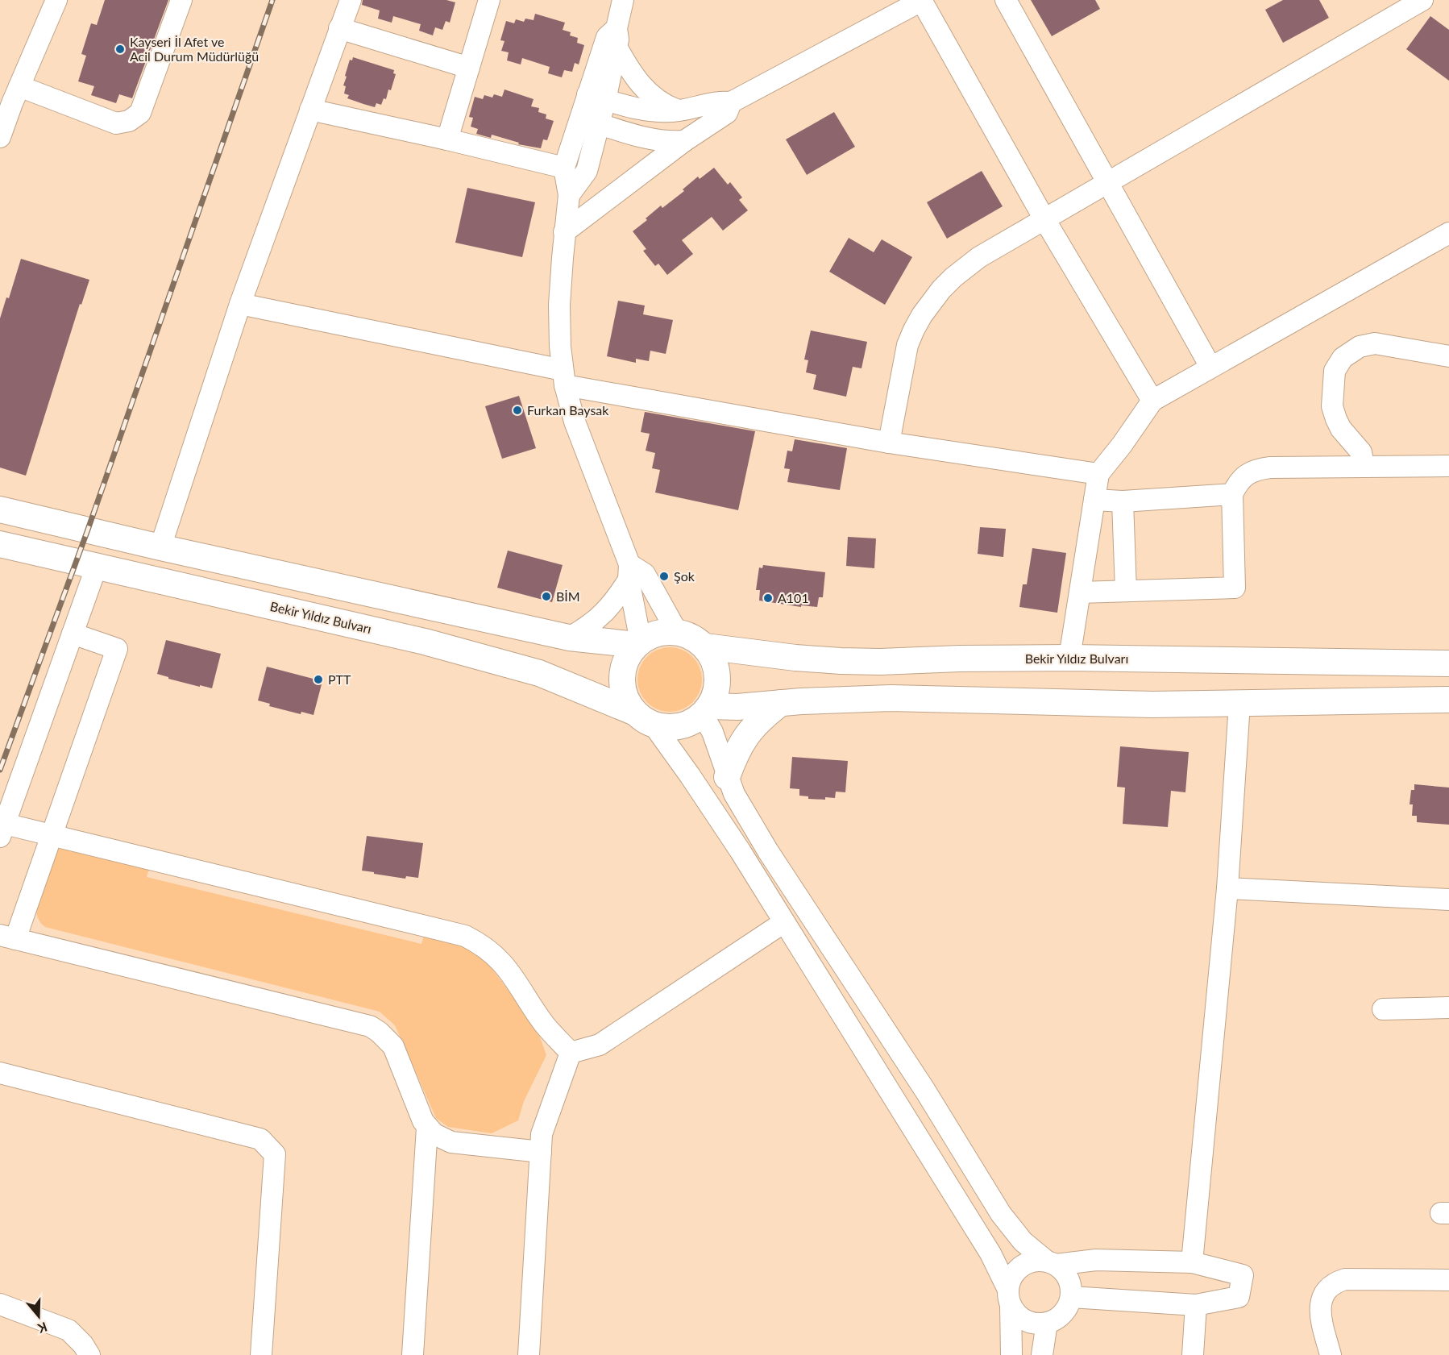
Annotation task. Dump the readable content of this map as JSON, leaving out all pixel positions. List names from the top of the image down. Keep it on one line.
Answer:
{"streets":{"main road":["Bekir Yıldız Bulvarı"]},"places":["Kayseri İl Afet ve Acil Durum Müdürlüğü","Furkan Baysak","Şok","BİM","A101","PTT"],"north":"bottom"}
